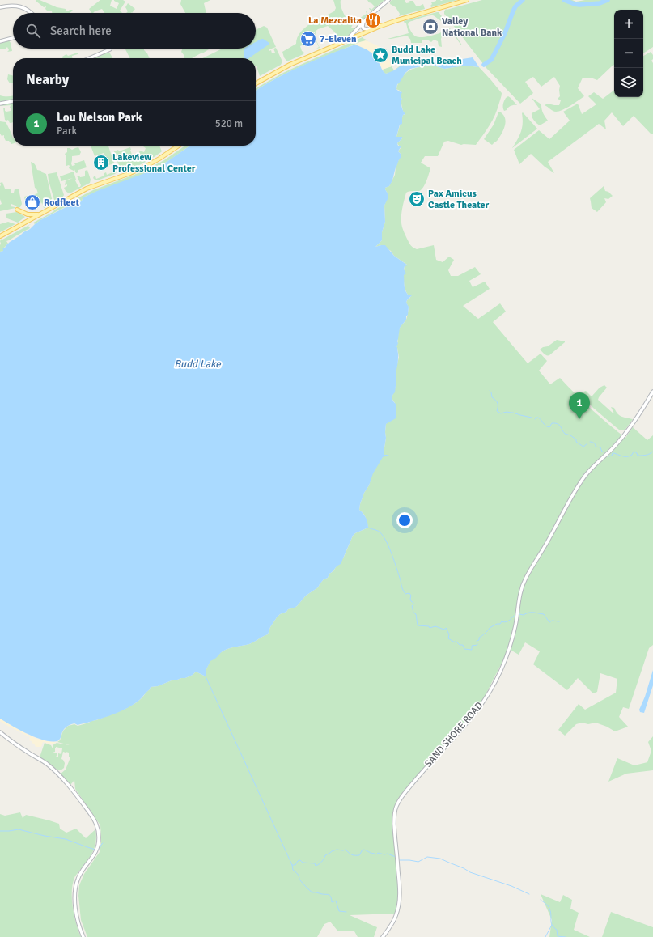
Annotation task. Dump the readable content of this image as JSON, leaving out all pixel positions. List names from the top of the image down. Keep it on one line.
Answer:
{"streets":{"street":["SAND SHORE ROAD"]},"water":["Budd Lake"],"places":{"restaurant":["La Mezcalita"],"bank":["Valley National Bank"],"supermarket":["7-Eleven"],"place":["Budd Lake Municipal Beach"],"building":["Lakeview Professional Center"],"theatre":["Pax Amicus Castle Theater"],"shop":["Rodfleet"]},"page":{"map_buttons":["+","−"],"search":"Search here","heading":"Nearby","list":[{"mark":"1","name":"Lou Nelson Park","note":"Park","value":"520 m"}],"pins":"1"}}
